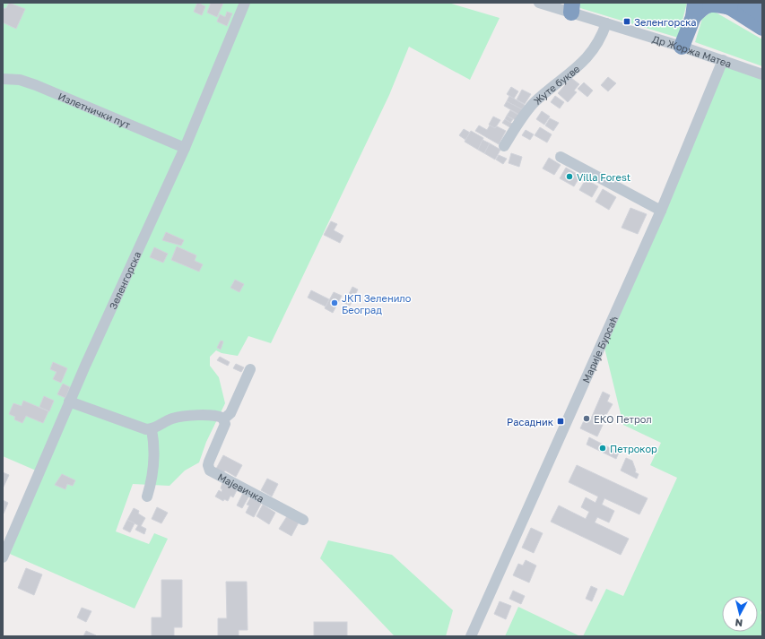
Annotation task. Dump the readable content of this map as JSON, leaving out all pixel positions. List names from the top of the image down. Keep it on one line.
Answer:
{"streets":{"street":["Др Жоржа Матеа","Жуте букве","Излетнички пут","Зеленгорска","Марије Бурсаћ","Мајевичка"]},"crossings":[["Др Жоржа Матеа","Жуте букве"],["Др Жоржа Матеа","Марије Бурсаћ"],["Излетнички пут","Зеленгорска"]],"places":{"transit":["Зеленгорска","Расадник"],"other":["Villa Forest","ЈКП Зеленило Београд","ЕКО Петрол","Петрокор"]},"north":"bottom"}
